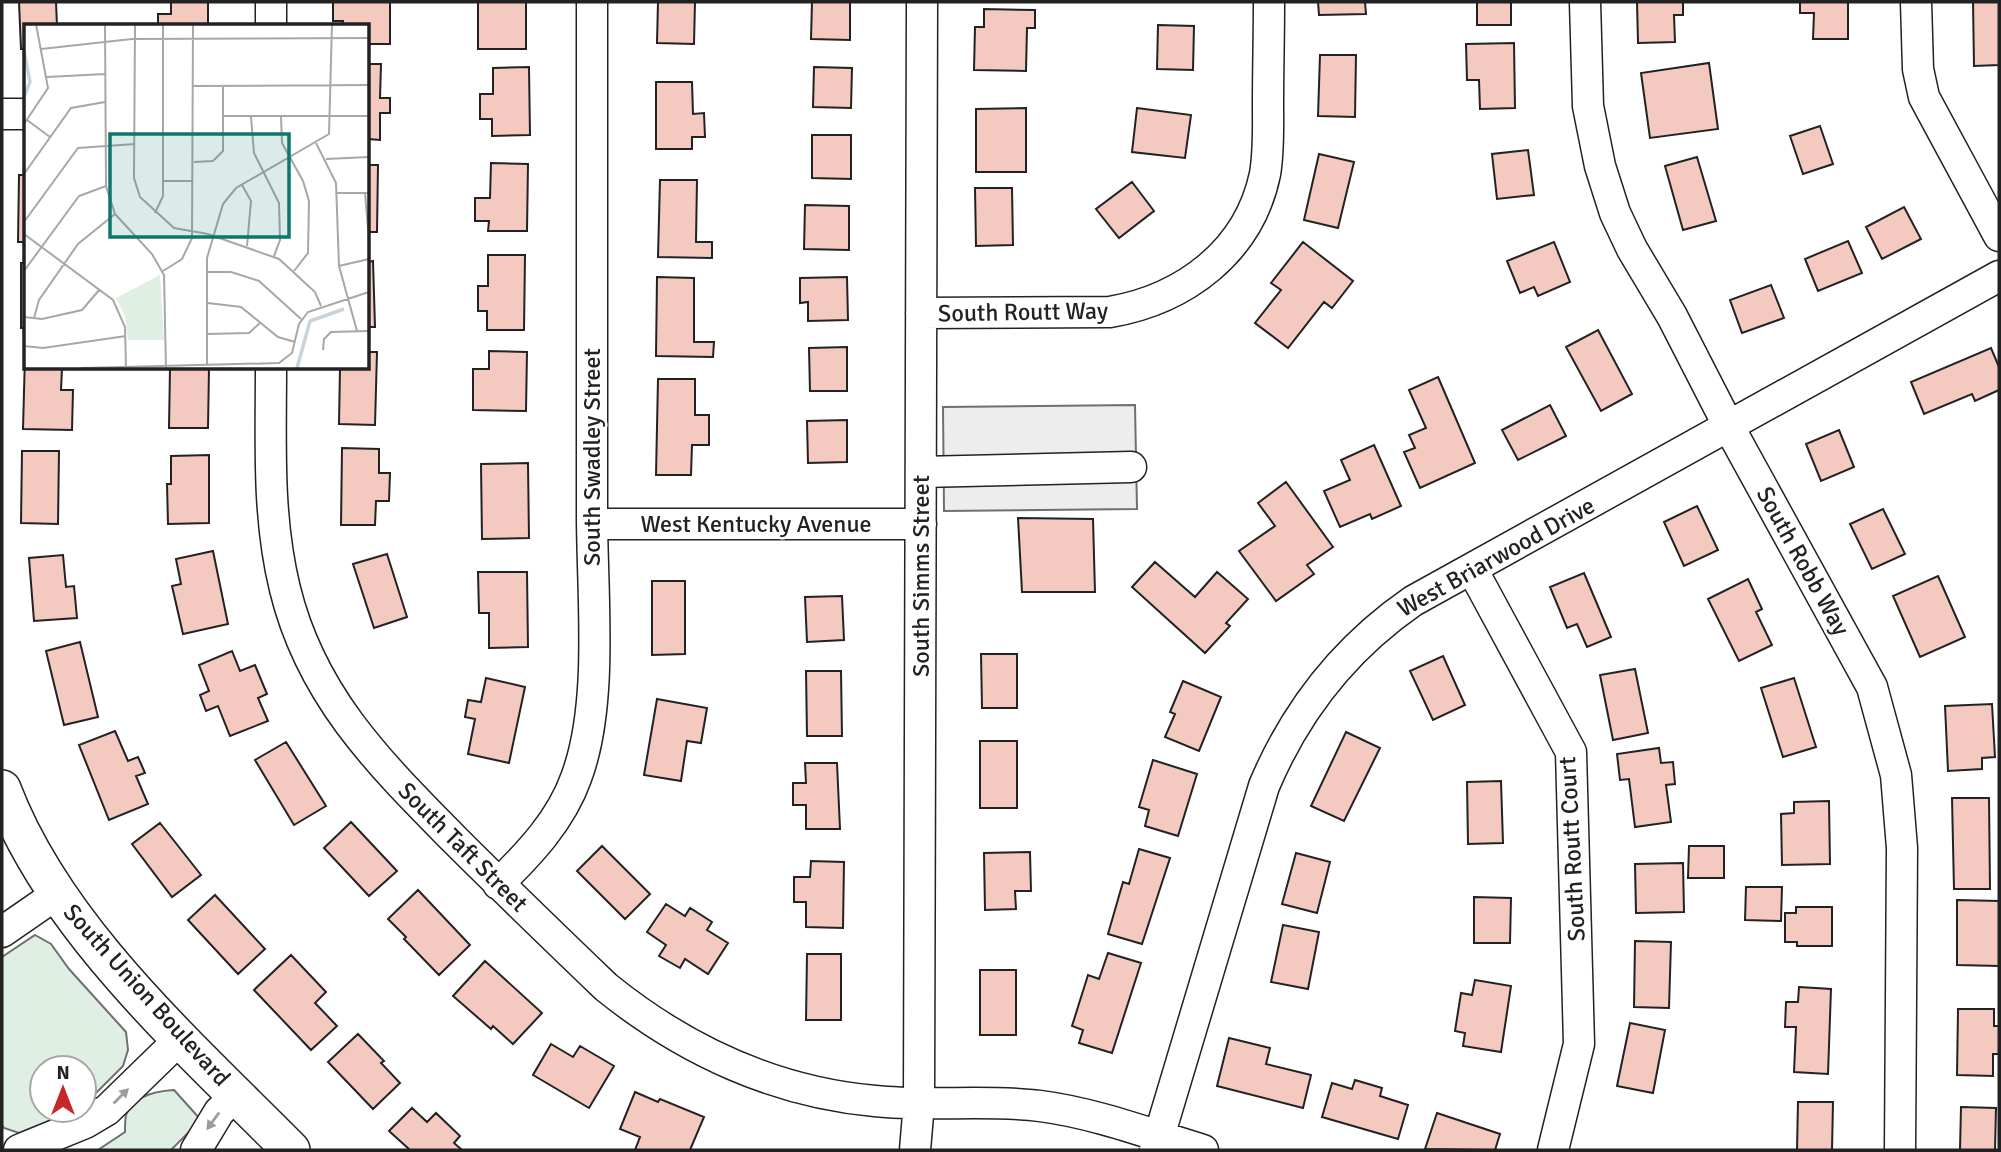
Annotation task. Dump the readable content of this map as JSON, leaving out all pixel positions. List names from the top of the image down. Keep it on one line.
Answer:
{"streets":{"main road":["South Union Boulevard"],"street":["South Routt Way","South Swadley Street","West Kentucky Avenue","West Briarwood Drive","South Robb Way","South Simms Street","South Taft Street","South Routt Court"]},"crossings":[["South Routt Way","South Simms Street"],["South Swadley Street","West Kentucky Avenue"],["South Swadley Street","South Taft Street"],["West Kentucky Avenue","South Simms Street"],["West Briarwood Drive","South Robb Way"],["West Briarwood Drive","South Taft Street"],["West Briarwood Drive","South Routt Court"],["South Simms Street","South Taft Street"]],"north":"top"}
